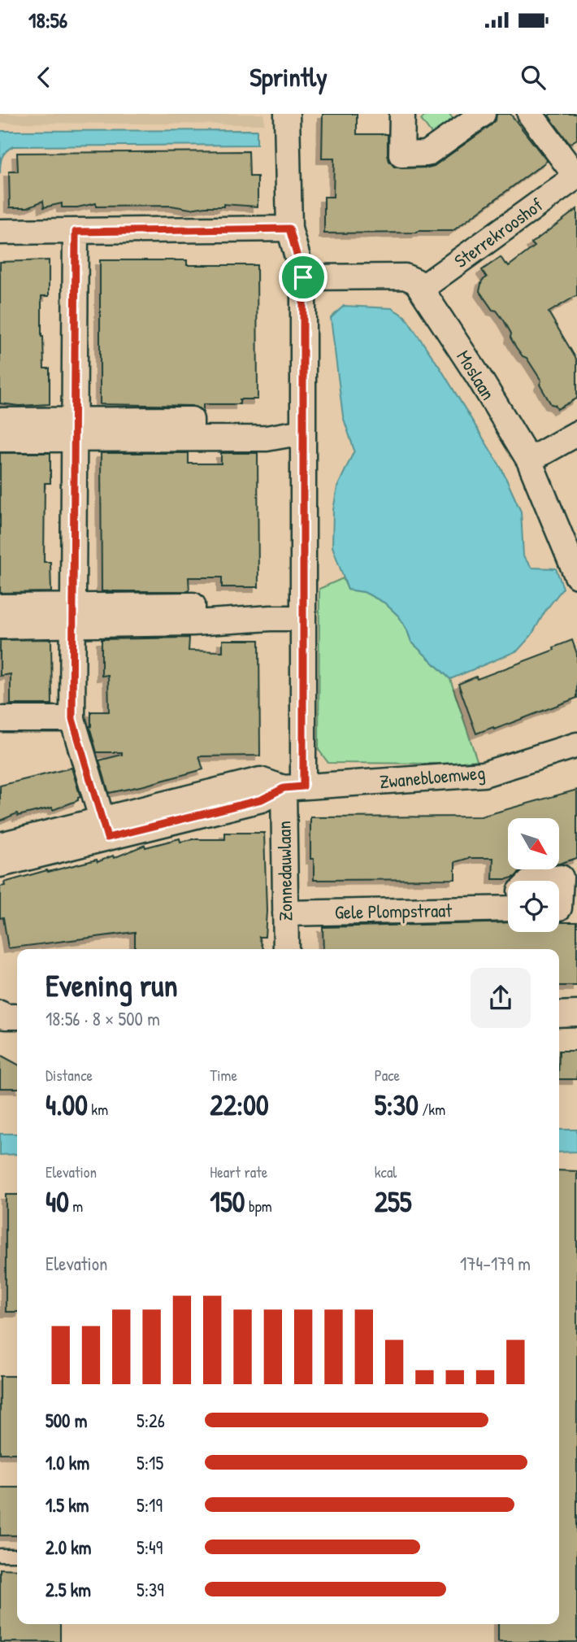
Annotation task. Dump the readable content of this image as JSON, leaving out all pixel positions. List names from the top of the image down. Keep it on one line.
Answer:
{"streets":{"street":["Sterrekrooshof","Moslaan","Zwanebloemweg","Zonnedauwlaan","Gele Plompstraat"]},"crossings":[["Sterrekrooshof","Moslaan"],["Moslaan","Zonnedauwlaan"],["Zwanebloemweg","Zonnedauwlaan"],["Zonnedauwlaan","Gele Plompstraat"]],"north":"bottom right","page":{"status":"18:56","header":"Sprintly","heading":["Evening run","18:56 · 8 × 500 m"],"stats":[["Distance","4.00 km"],["Time","22:00"],["Pace","5:30 /km"],["Elevation","40 m"],["Heart rate","150 bpm"],["kcal","255"]],"chart":["Elevation","174–179 m"],"list":[{"name":"500 m","note":"5:26"},{"name":"1.0 km","note":"5:15"},{"name":"1.5 km","note":"5:19"},{"name":"2.0 km","note":"5:49"},{"name":"2.5 km","note":"5:39"}]}}
